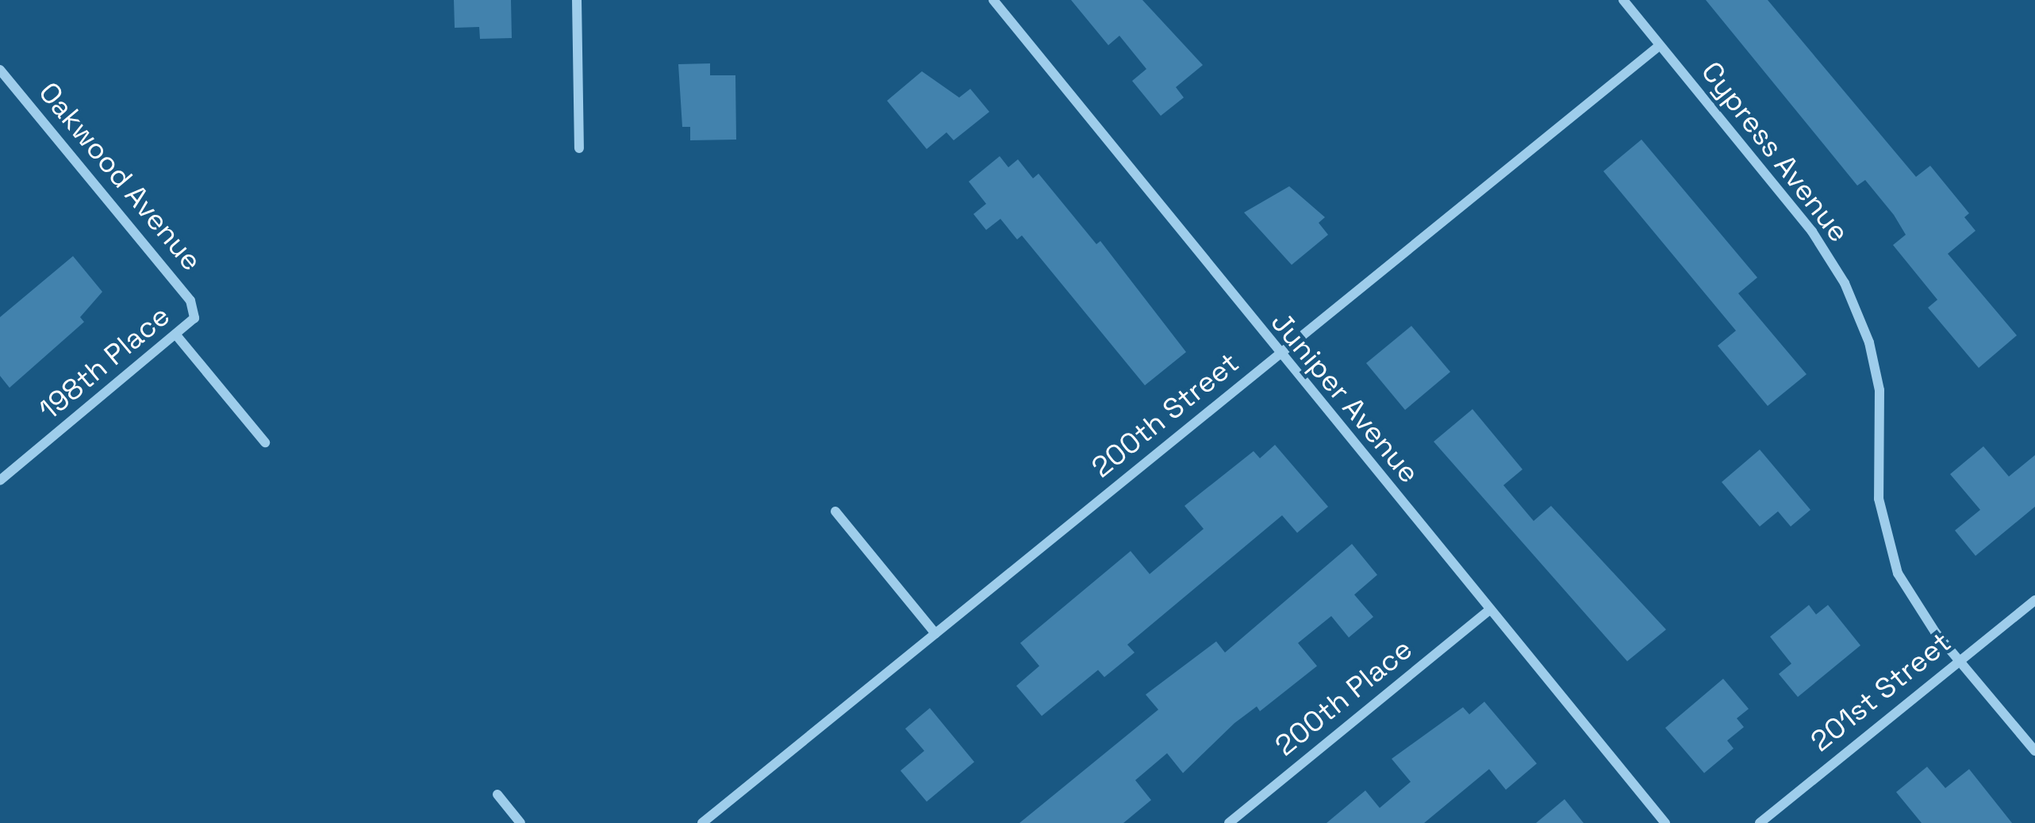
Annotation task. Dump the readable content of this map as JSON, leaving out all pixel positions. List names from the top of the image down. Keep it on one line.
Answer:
{"streets":{"street":["Cypress Avenue","Oakwood Avenue","198th Place","Juniper Avenue","200th Street","201st Street","200th Place"]},"crossings":[["Cypress Avenue","200th Street"],["Cypress Avenue","201st Street"],["Oakwood Avenue","198th Place"],["Juniper Avenue","200th Street"],["Juniper Avenue","200th Place"]]}
